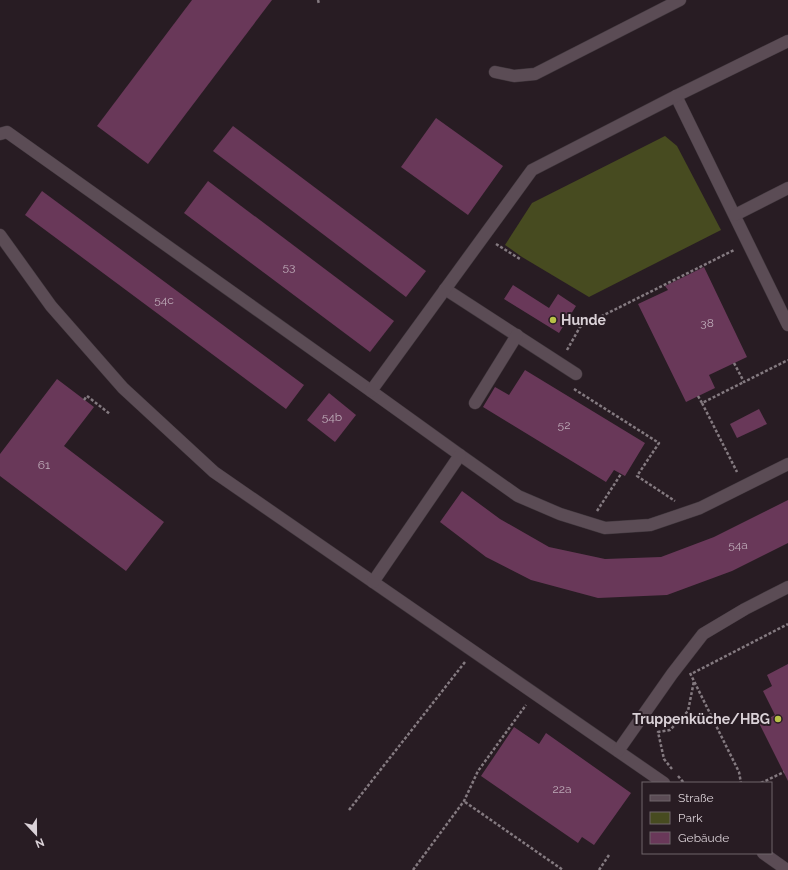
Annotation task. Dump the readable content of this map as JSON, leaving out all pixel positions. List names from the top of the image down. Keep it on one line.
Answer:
{"places":["Hunde","Truppenküche/HBG"],"house_numbers":["53","54c","38","54b","52","61","54a","22a"],"legend":["Straße","Park","Gebäude"],"north":"bottom"}
